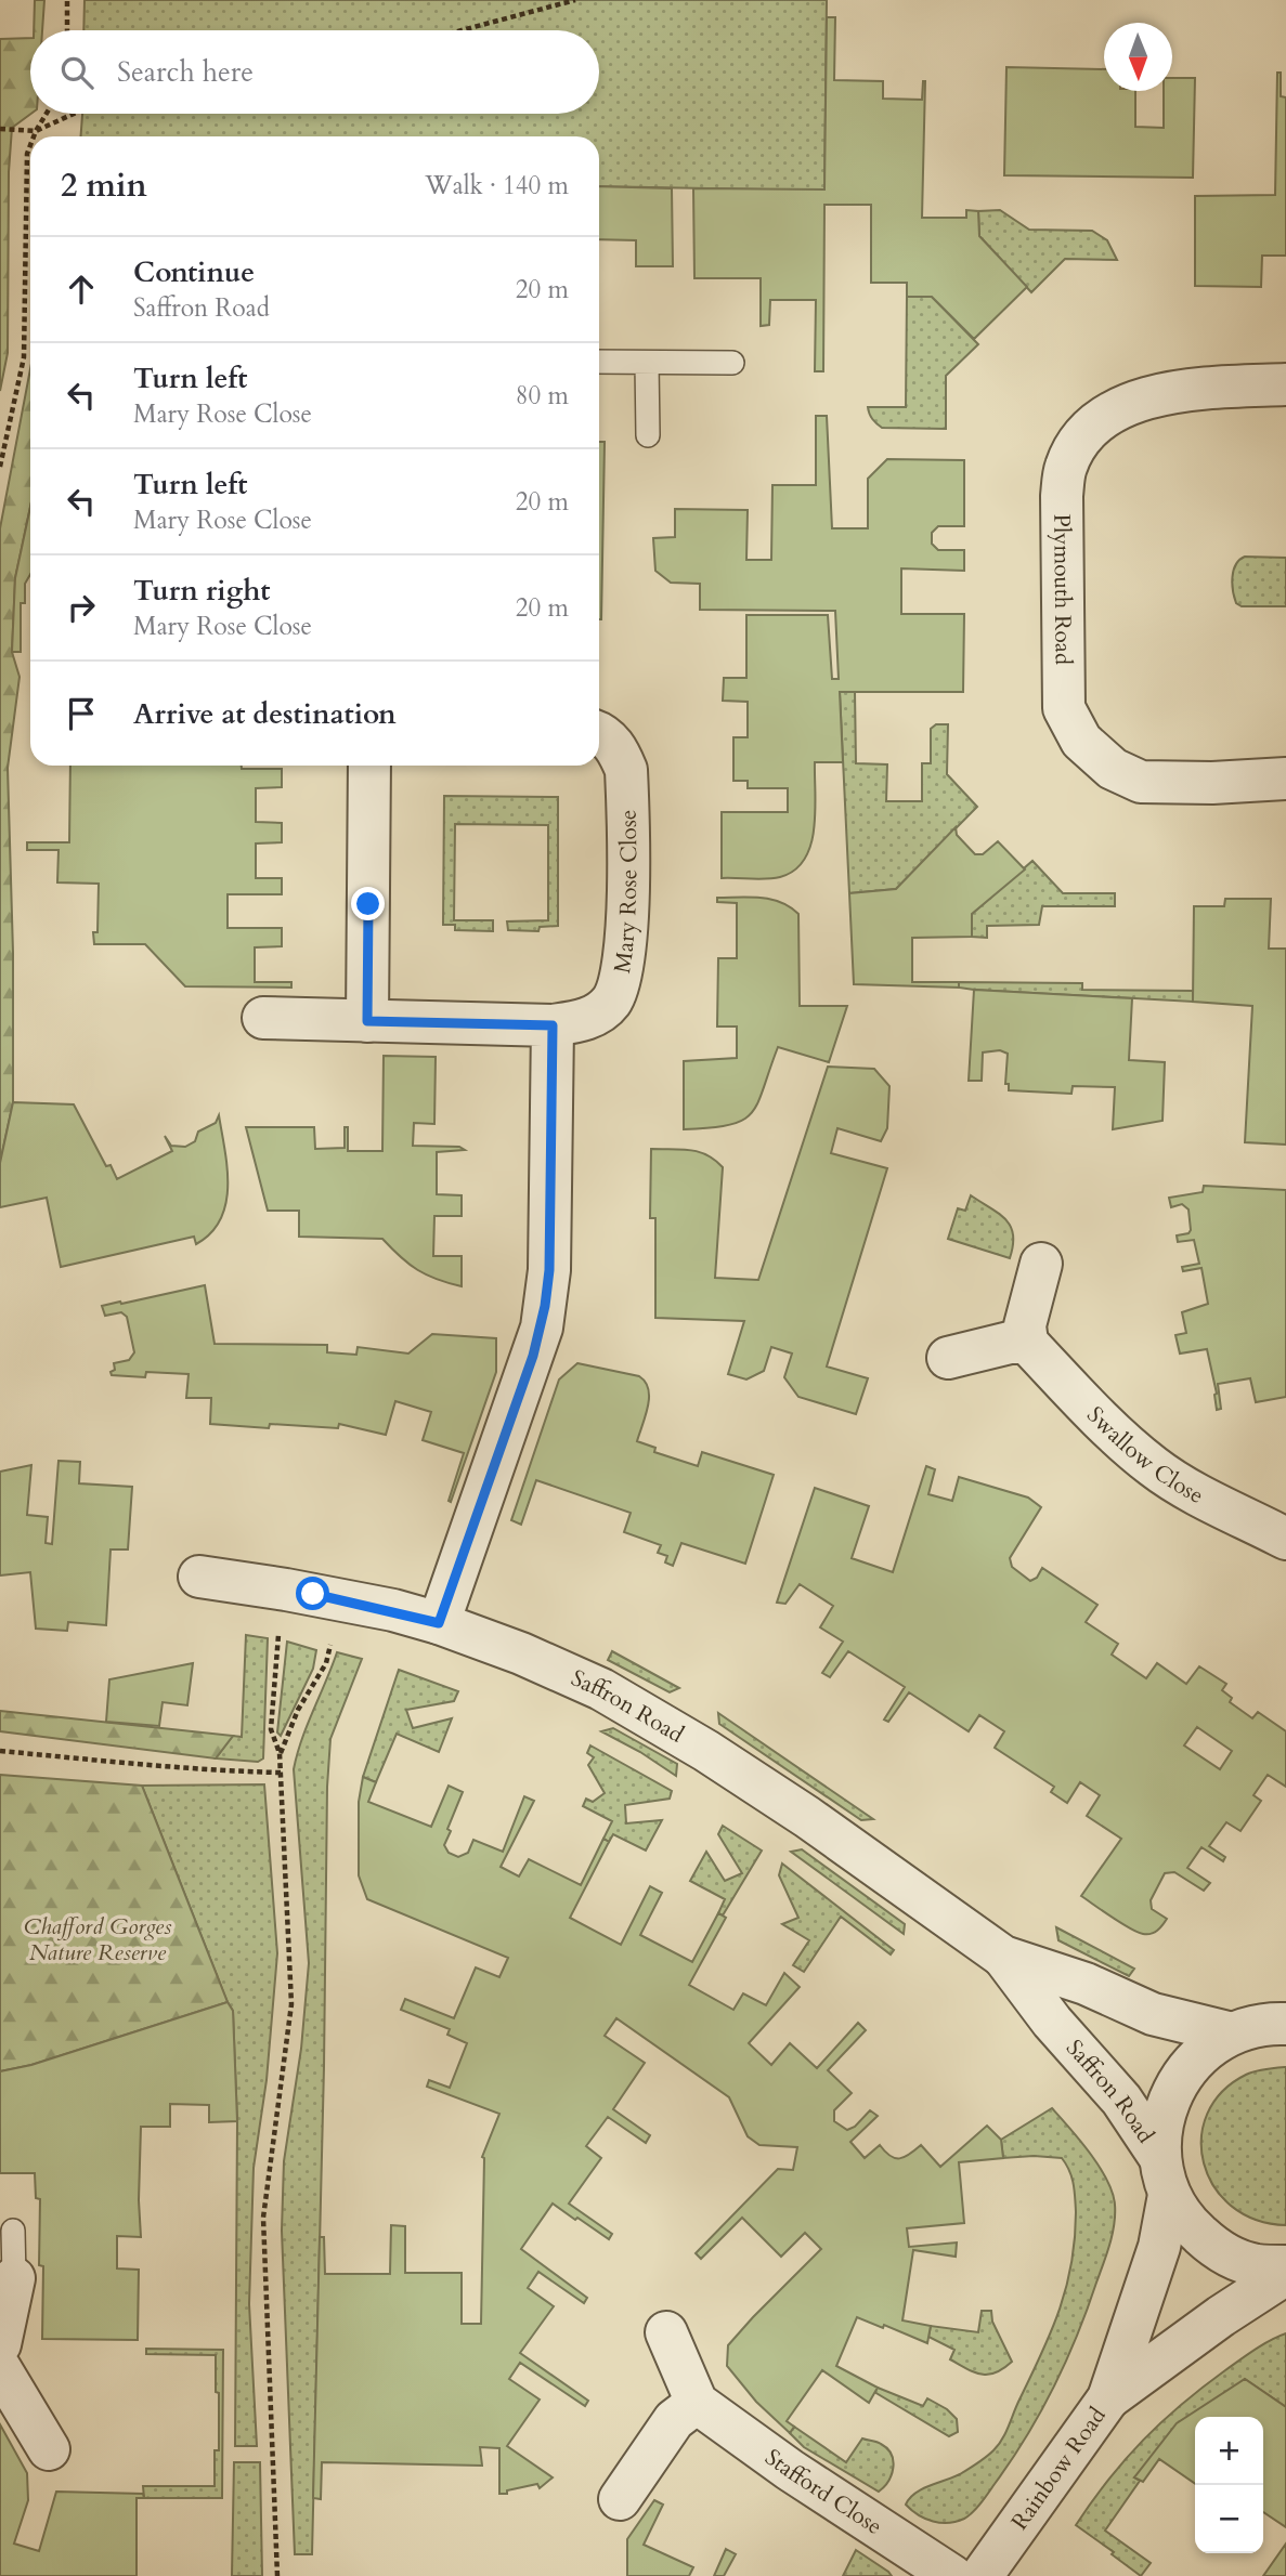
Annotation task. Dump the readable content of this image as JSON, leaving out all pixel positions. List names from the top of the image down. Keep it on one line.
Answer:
{"streets":{"street":["Plymouth Road","Mary Rose Close","Swallow Close","Saffron Road","Rainbow Road","Stafford Close"]},"crossings":[["Saffron Road","Rainbow Road"]],"parks":["Chafford Gorges Nature Reserve"],"north":"bottom","page":{"search":"Search here","heading":["2 min","Walk · 140 m"],"list":[["Continue","Saffron Road","20 m"],["Turn left","Mary Rose Close","80 m"],["Turn left","Mary Rose Close","20 m"],["Turn right","Mary Rose Close","20 m"],"Arrive at destination"],"map_buttons":["+","−"]}}
